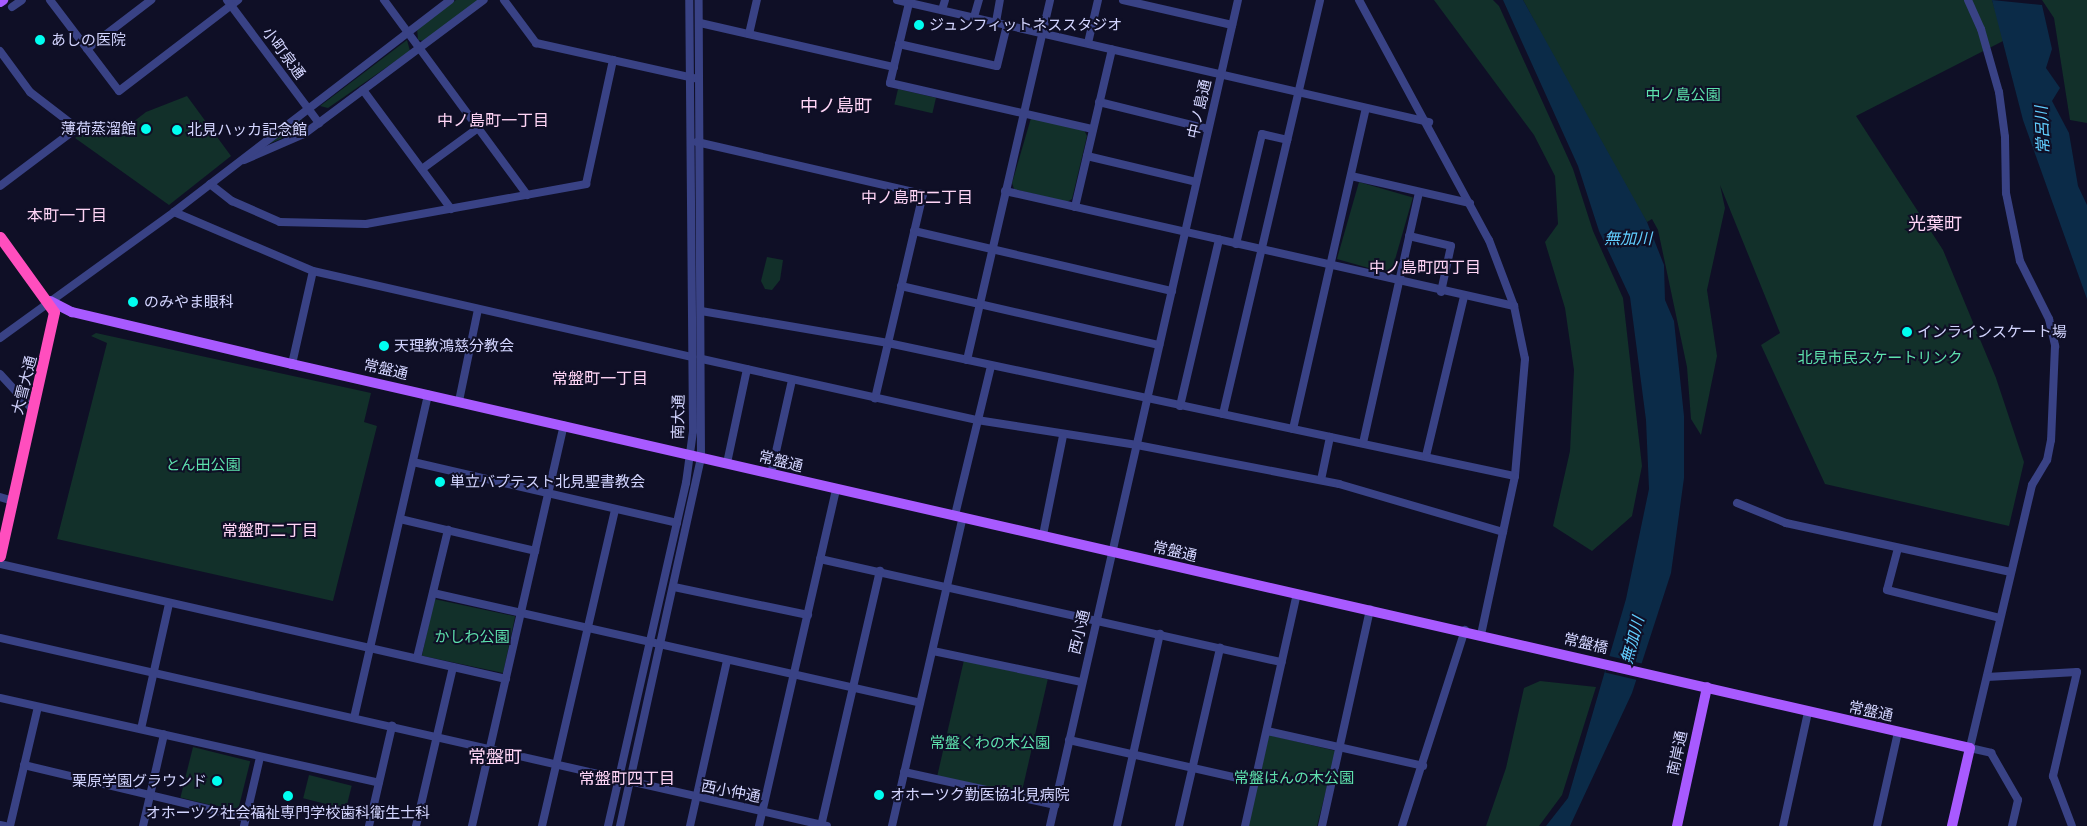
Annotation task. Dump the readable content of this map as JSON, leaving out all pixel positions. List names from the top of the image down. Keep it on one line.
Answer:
{"streets":{"highway":["大雪大通"],"main road":["常盤通","常盤橋","南岸通"],"street":["小町泉通","中ノ島通","南大通","西小通","西小仲通"]},"crossings":[["中ノ島通","西小通"],["常盤通","大雪大通"],["常盤通","南大通"],["常盤通","西小通"],["常盤通","常盤橋"],["常盤通","南岸通"],["南大通","西小仲通"]],"districts":["中ノ島町","中ノ島町一丁目","中ノ島町二丁目","本町一丁目","光葉町","中ノ島町四丁目","常盤町一丁目","常盤町二丁目","常盤町","常盤町四丁目"],"water":["常呂川","無加川"],"parks":["中ノ島公園","北見市民スケートリンク","とん田公園","かしわ公園","常盤くわの木公園","常盤はんの木公園"],"places":["ジュンフィットネススタジオ","あしの医院","薄荷蒸溜館","北見ハッカ記念館","のみやま眼科","インラインスケート場","天理教鴻慈分教会","単立バプテスト北見聖書教会","栗原学園グラウンド","オホーツク勤医協北見病院","オホーツク社会福祉専門学校歯科衛生士科"]}
